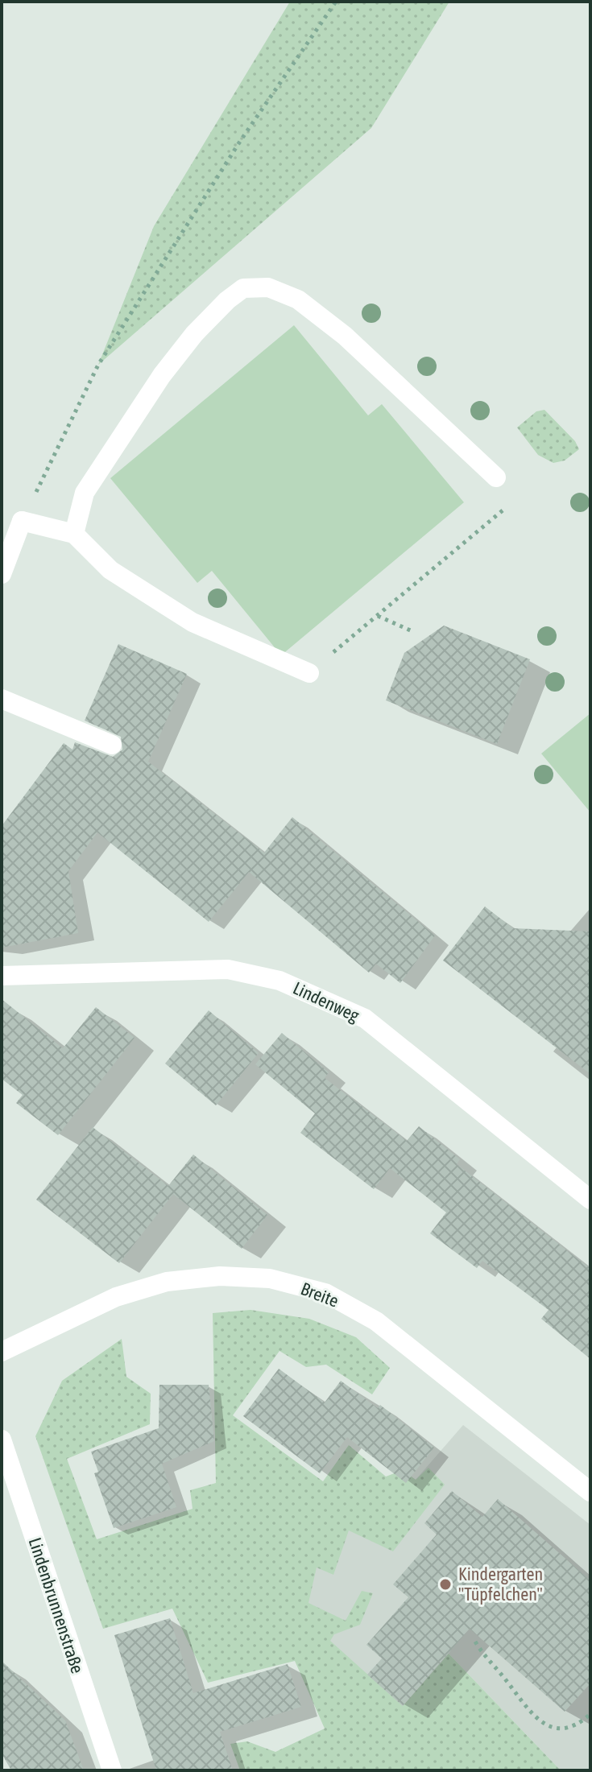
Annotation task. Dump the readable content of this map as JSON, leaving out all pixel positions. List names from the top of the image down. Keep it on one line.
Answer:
{"streets":{"street":["Lindenweg","Breite","Lindenbrunnenstraße"]},"places":["Kindergarten \"Tüpfelchen\""]}
